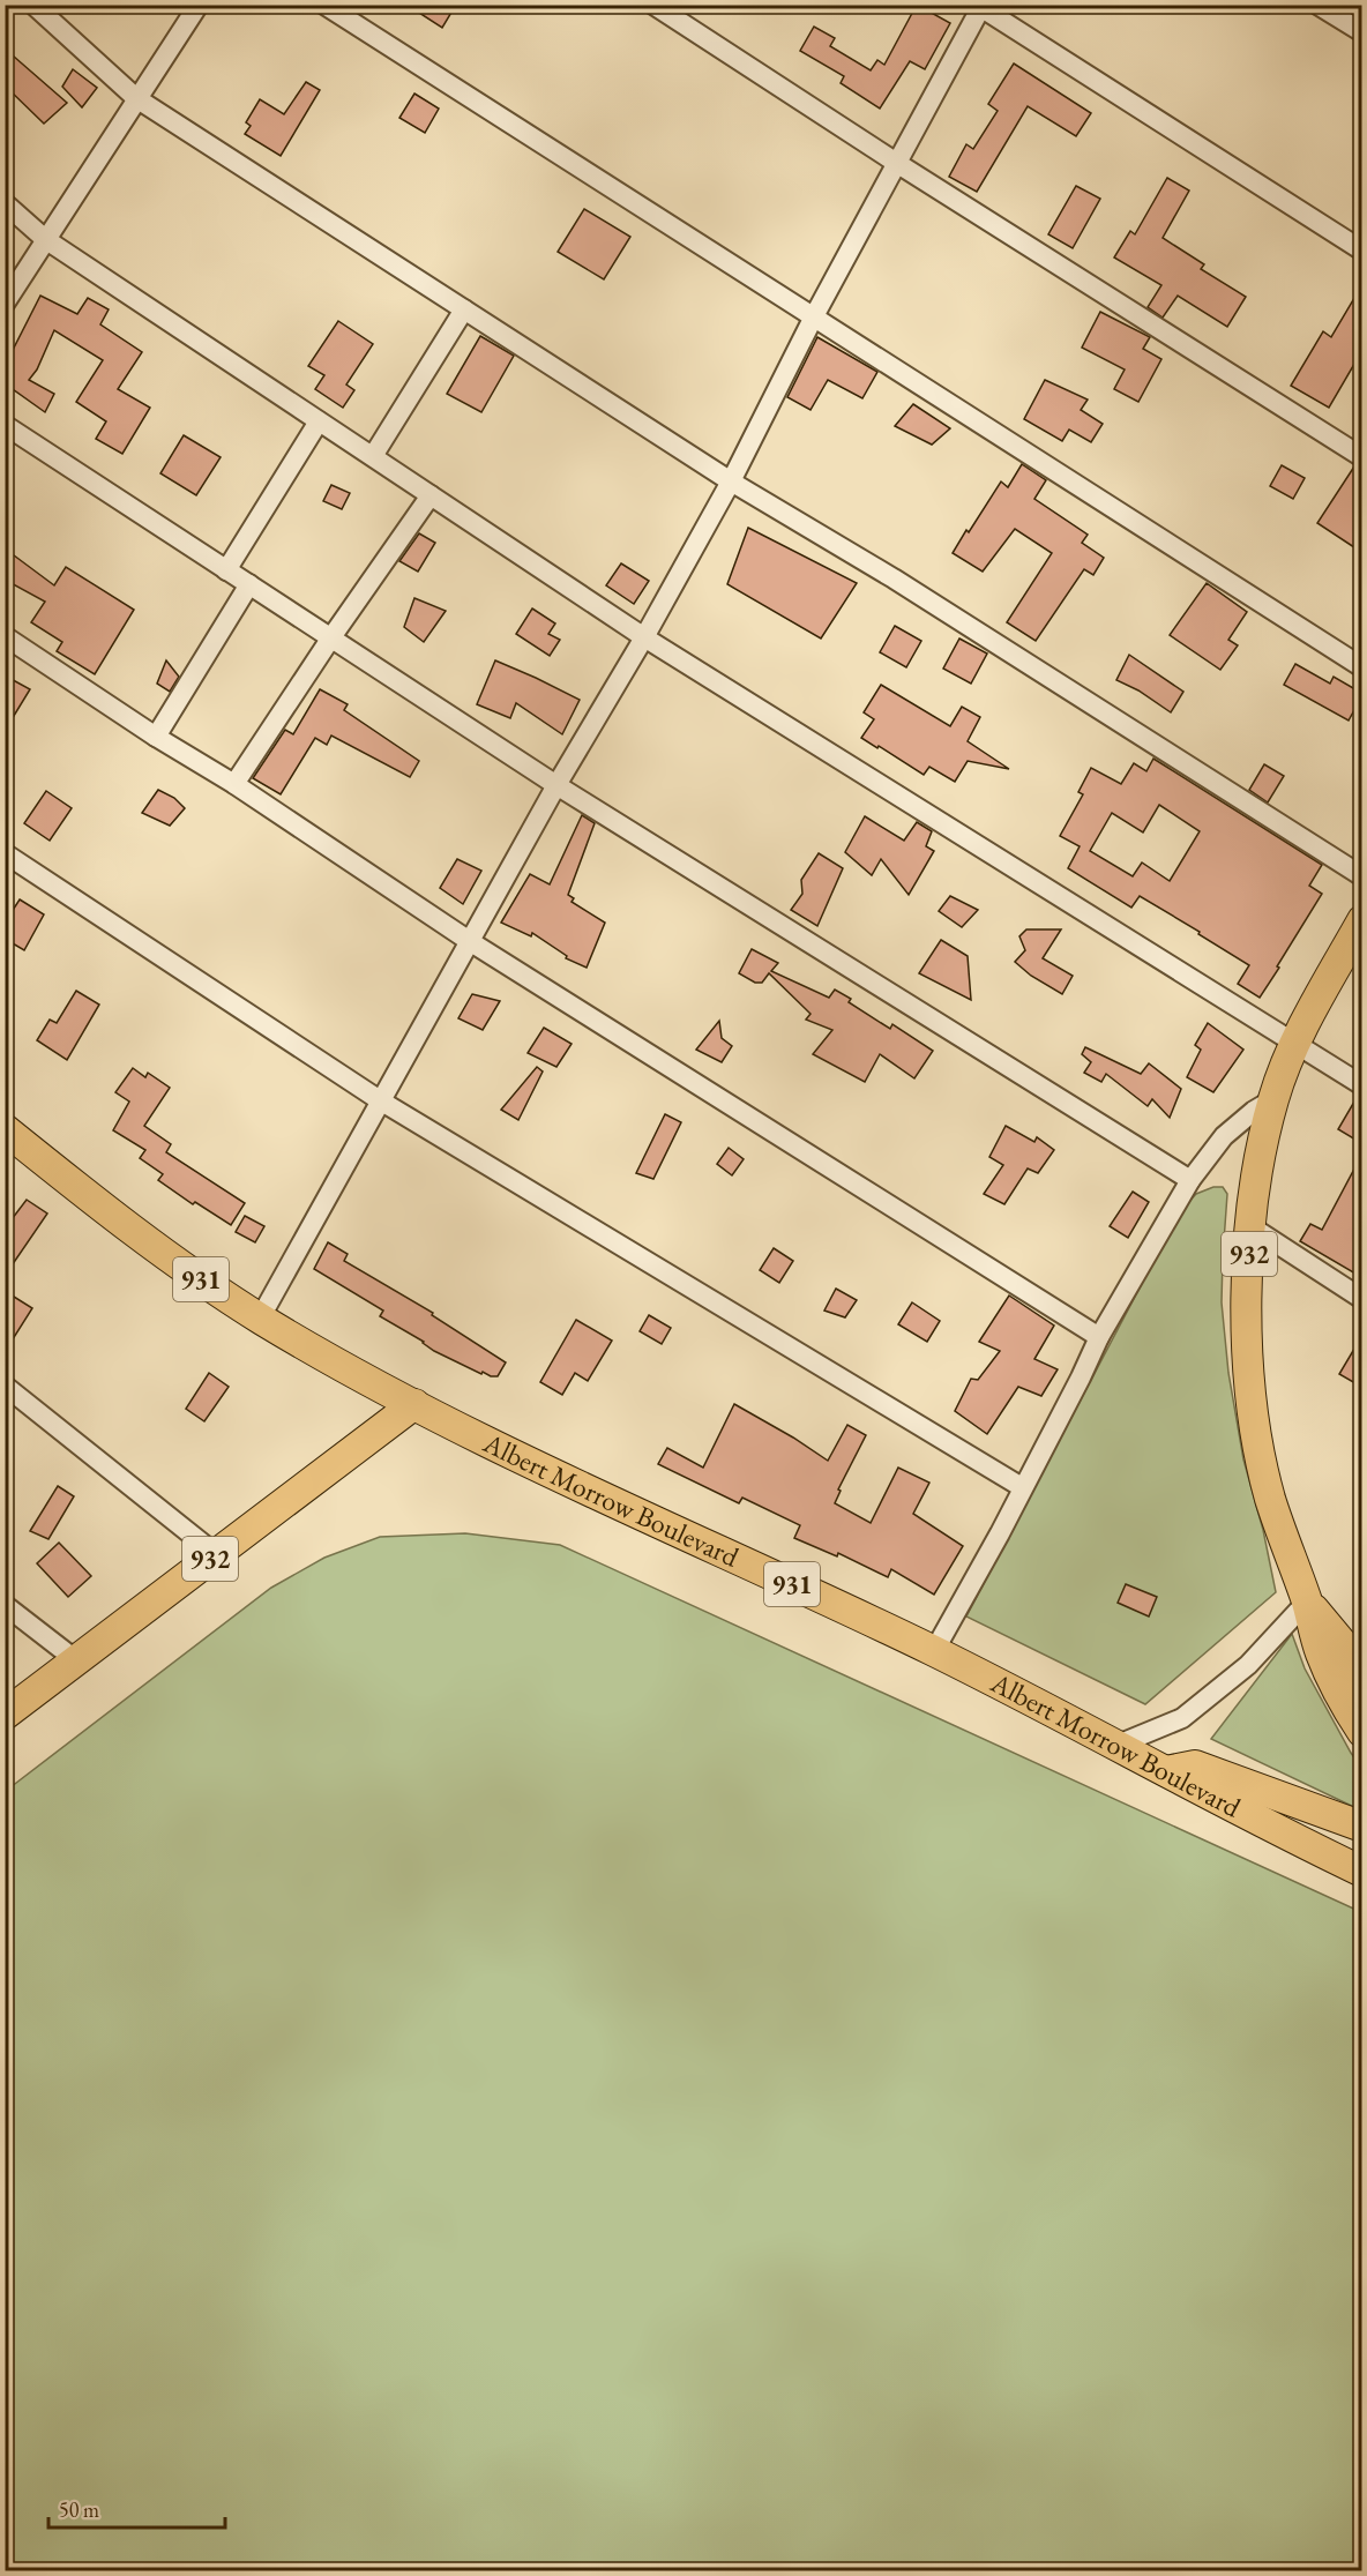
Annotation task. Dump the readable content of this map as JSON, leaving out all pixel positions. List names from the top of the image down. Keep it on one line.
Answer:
{"streets":{"main road":["932","931","Albert Morrow Boulevard"]},"crossings":[["932","Albert Morrow Boulevard"]],"scale_bar":"50 m"}
